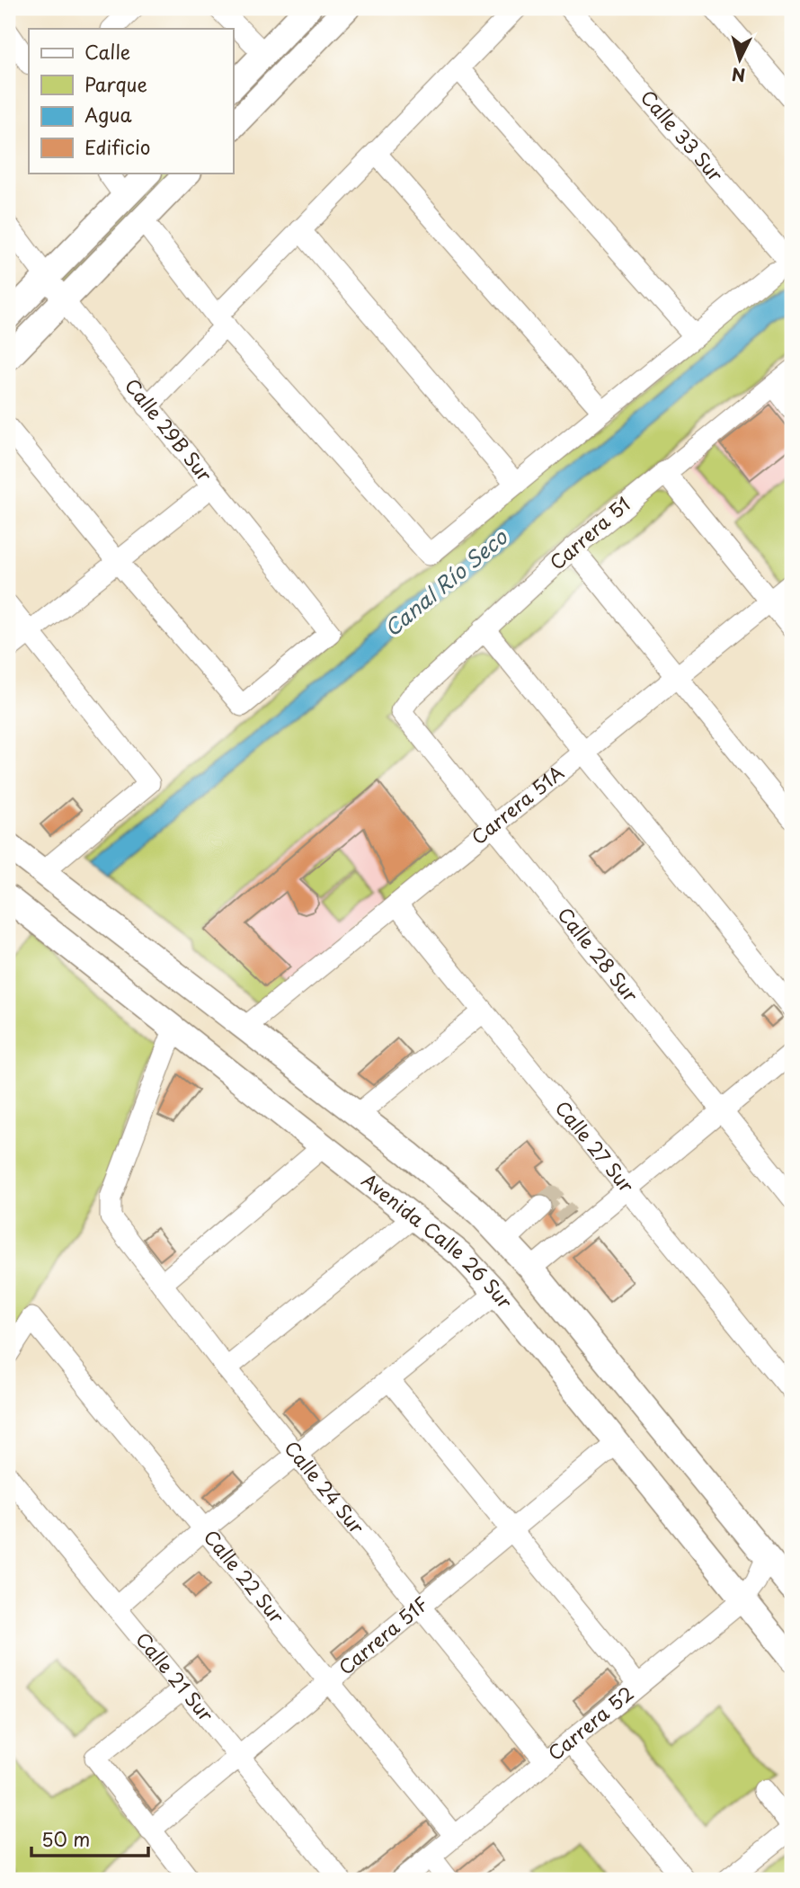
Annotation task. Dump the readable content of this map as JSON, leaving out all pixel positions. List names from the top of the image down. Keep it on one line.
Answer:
{"streets":{"main road":["Avenida Calle 26 Sur"],"street":["Calle 33 Sur","Calle 29B Sur","Carrera 51","Carrera 51A","Calle 28 Sur","Calle 27 Sur","Calle 24 Sur","Calle 22 Sur","Carrera 51F","Calle 21 Sur","Carrera 52"]},"crossings":[["Carrera 51","Calle 28 Sur"],["Carrera 51A","Calle 28 Sur"],["Carrera 51A","Calle 27 Sur"],["Avenida Calle 26 Sur","Calle 24 Sur"],["Avenida Calle 26 Sur","Carrera 51F"],["Avenida Calle 26 Sur","Carrera 52"],["Calle 24 Sur","Carrera 51F"],["Calle 24 Sur","Carrera 52"],["Calle 22 Sur","Carrera 51F"],["Calle 22 Sur","Carrera 52"],["Carrera 51F","Calle 21 Sur"]],"water":["Canal Río Seco"],"legend":["Calle","Parque","Agua","Edificio"],"scale_bar":"50 m","north":"bottom"}
